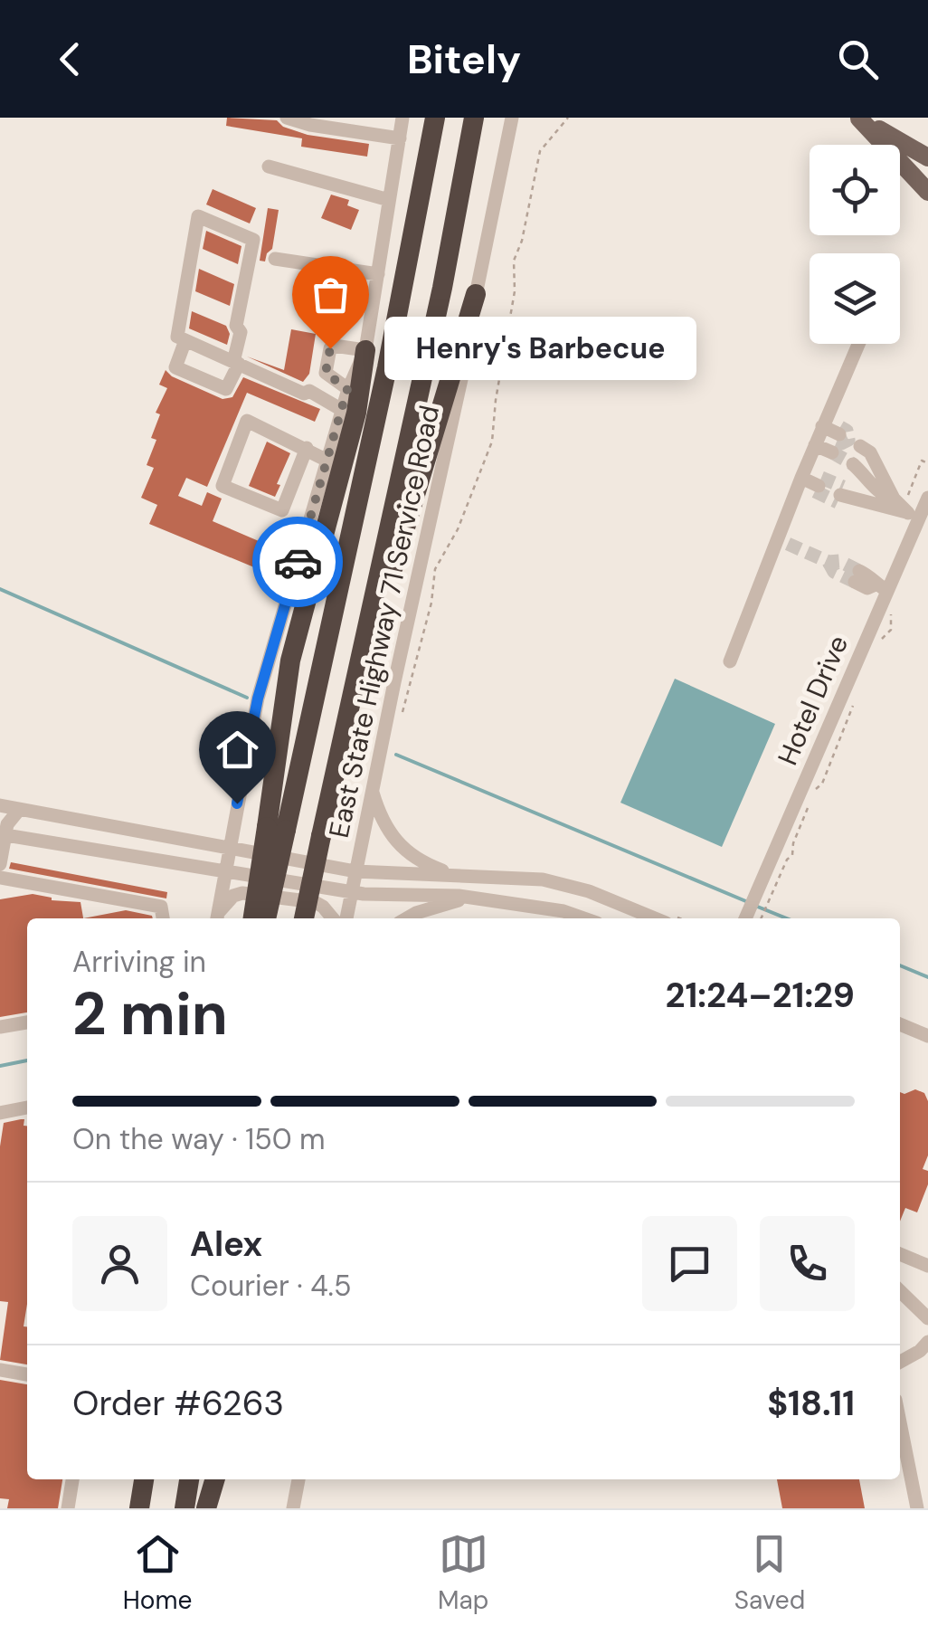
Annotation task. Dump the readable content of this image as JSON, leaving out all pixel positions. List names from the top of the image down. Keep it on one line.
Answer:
{"streets":{"street":["East State Highway 71 Service Road","Hotel Drive"]},"places":["Henry's Barbecue"],"page":{"header":"Bitely","bubble":"Henry's Barbecue","heading":["2 min","Arriving in","21:24–21:29"],"panel":["Alex","Courier · 4.5","Order #6263","$18.11"],"bar":"On the way · 150 m","tabs":["Home","Map","Saved"]}}
